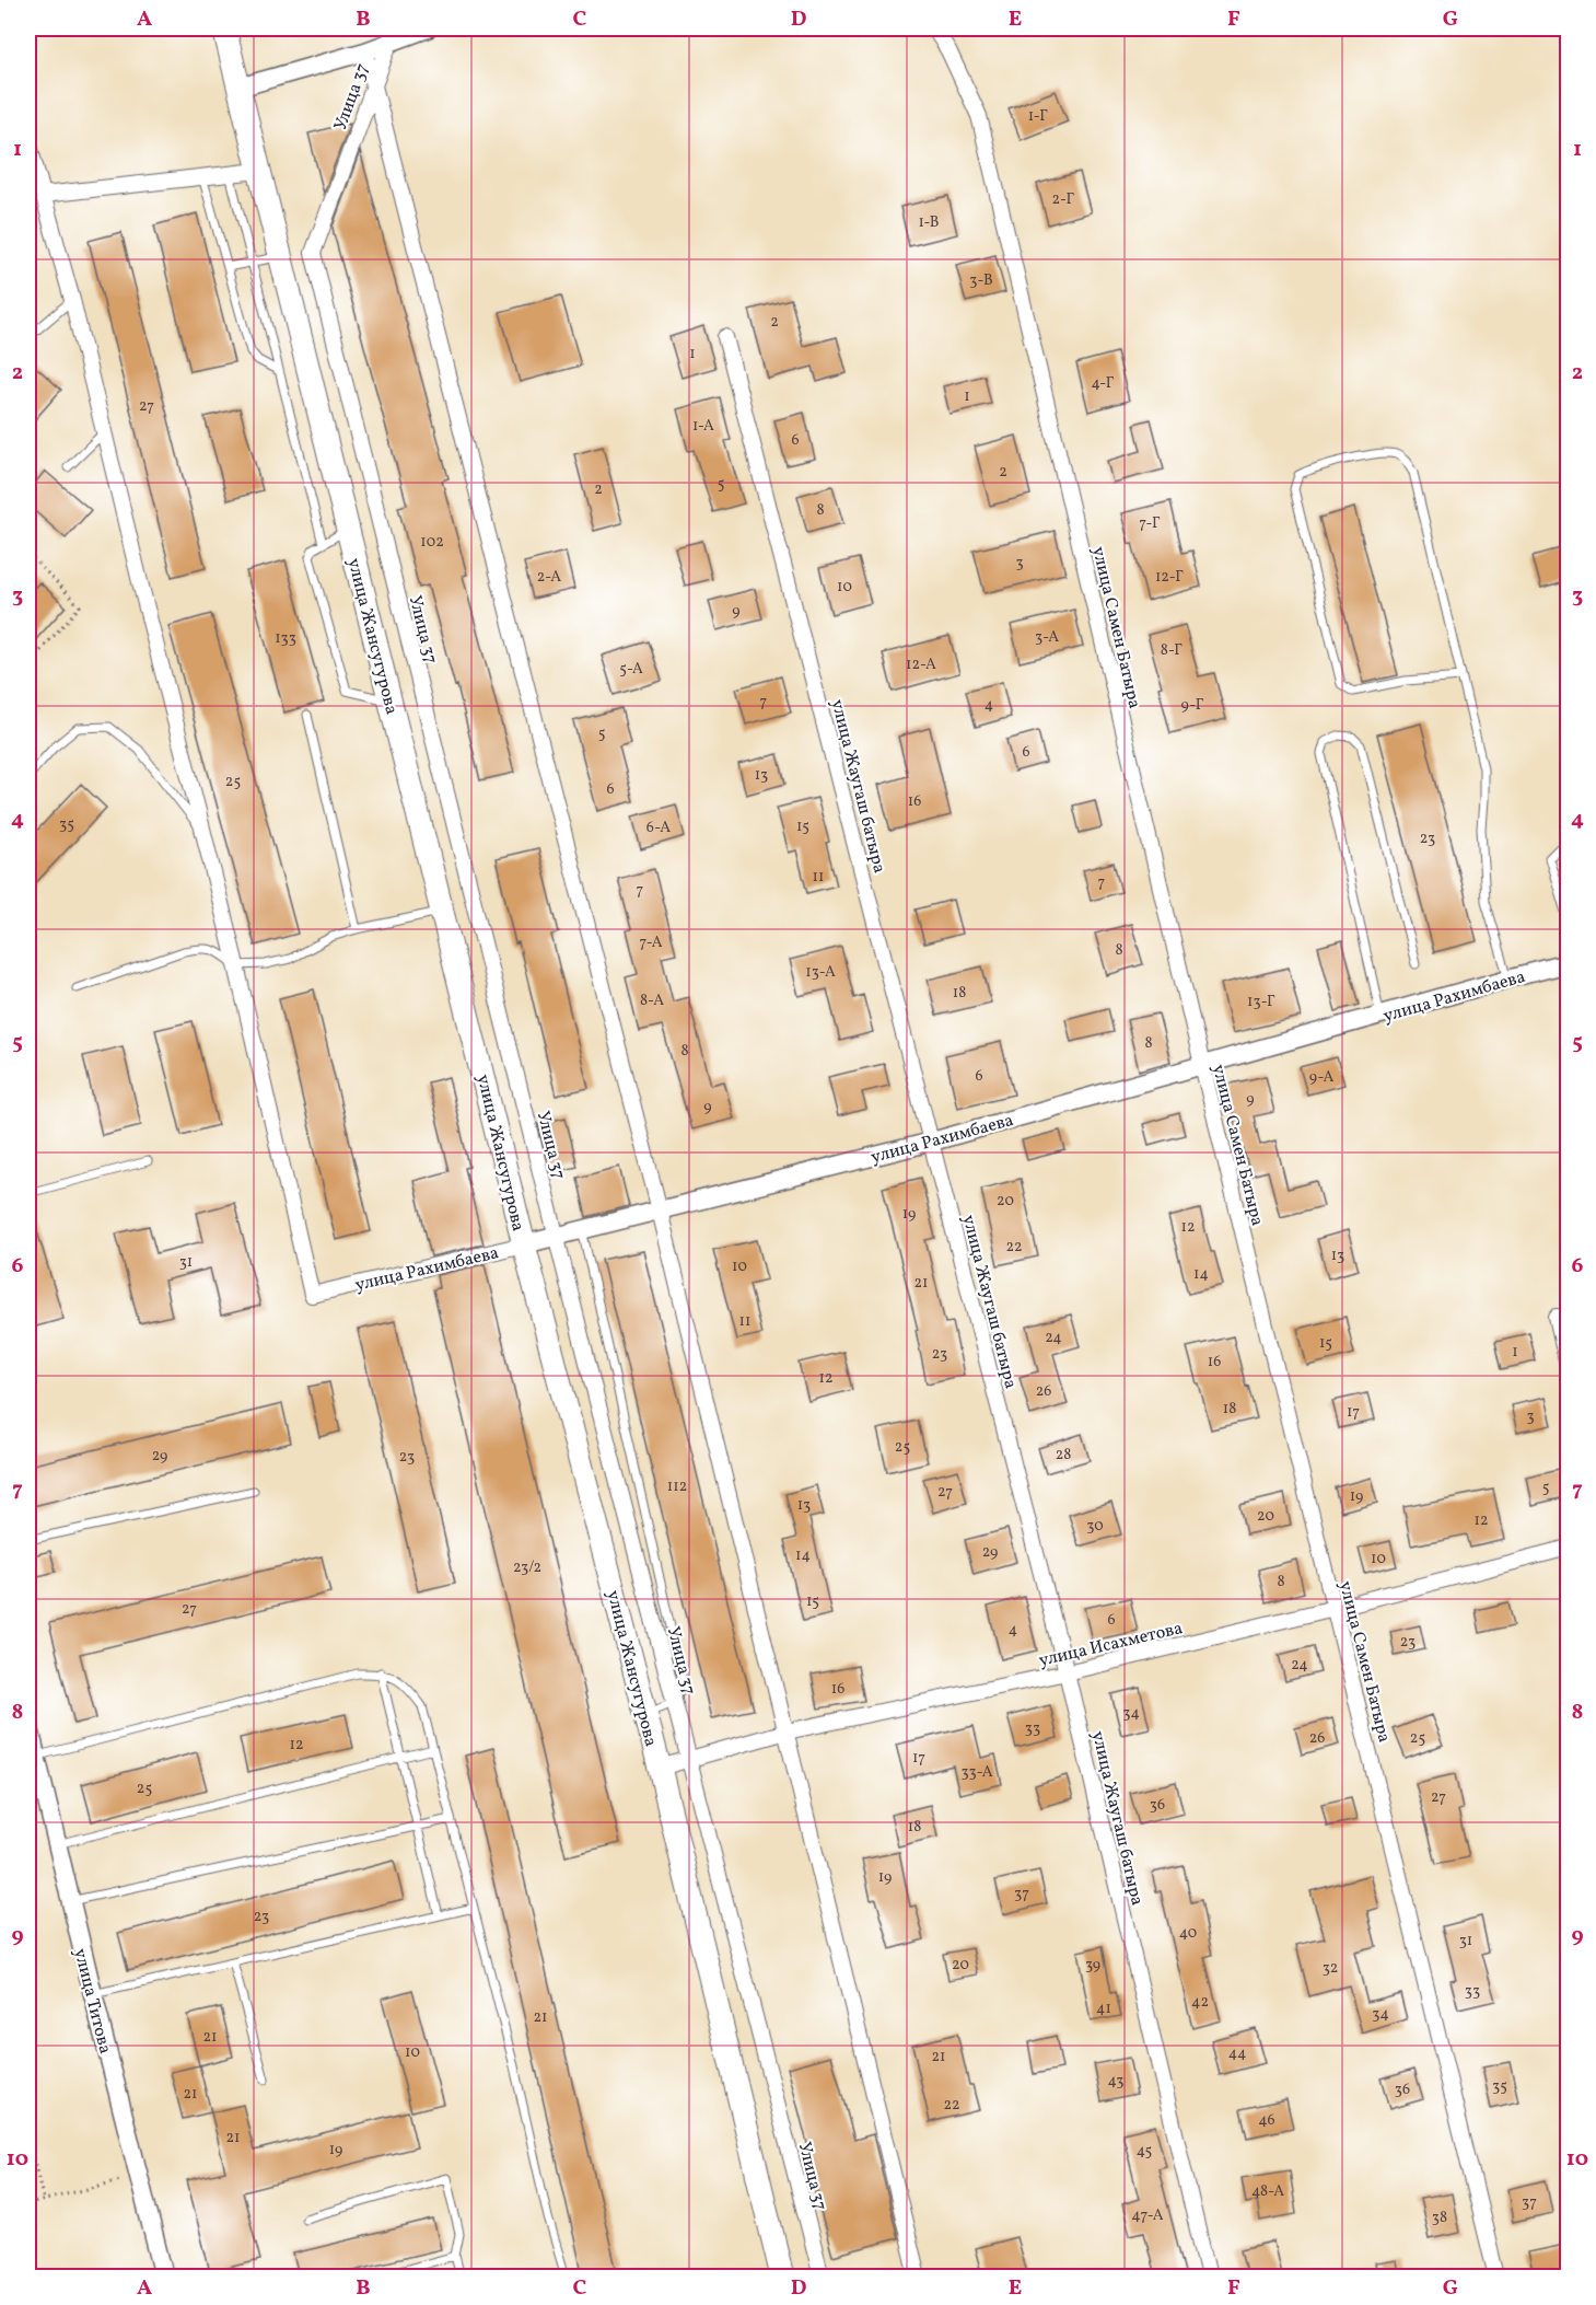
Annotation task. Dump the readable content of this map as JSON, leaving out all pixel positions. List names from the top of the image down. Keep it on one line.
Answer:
{"streets":{"main road":["улица Жансугурова"],"street":["Улица 37","улица Самен Батыра","улица Жаугаш батыра","улица Рахимбаева","улица Исахметова","улица Титова"]},"crossings":[["улица Самен Батыра","улица Рахимбаева"],["улица Самен Батыра","улица Исахметова"],["улица Жансугурова","улица Рахимбаева"],["улица Жансугурова","улица Исахметова"],["улица Жаугаш батыра","улица Рахимбаева"],["улица Жаугаш батыра","улица Исахметова"]],"house_numbers":["1-Г","2-Г","1-В","3-В","2","1","4-Г","1","27","1-А","6","2","5","2","8","7-Г","102","3","2-А","12-Г","10","9","3-А","133","8-Г","12-А","5-А","7","4","9-Г","5","6","13","25","6","16","35","15","6-А","23","11","7","7","7-А","8","13-А","18","8-А","13-Г","8","8","6","9-А","9","9","20","19","12","22","13","31","10","14","21","11","24","15","1","23","16","12","26","18","17","3","25","28","29","23","112","5","27","19","13","20","12","30","29","14","10","23/2","8","15","27","6","4","23","24","16","34","33","26","25","12","17","33-А","25","27","36","18","19","37","23","40","31","20","39","32","33","42","41","34","21","21","10","44","21","43","35","36","21","22","46","21","19","45","48-А","37","47-А","38"],"grid":{"columns":["A","B","C","D","E","F","G"],"rows":["1","2","3","4","5","6","7","8","9","10"]}}
